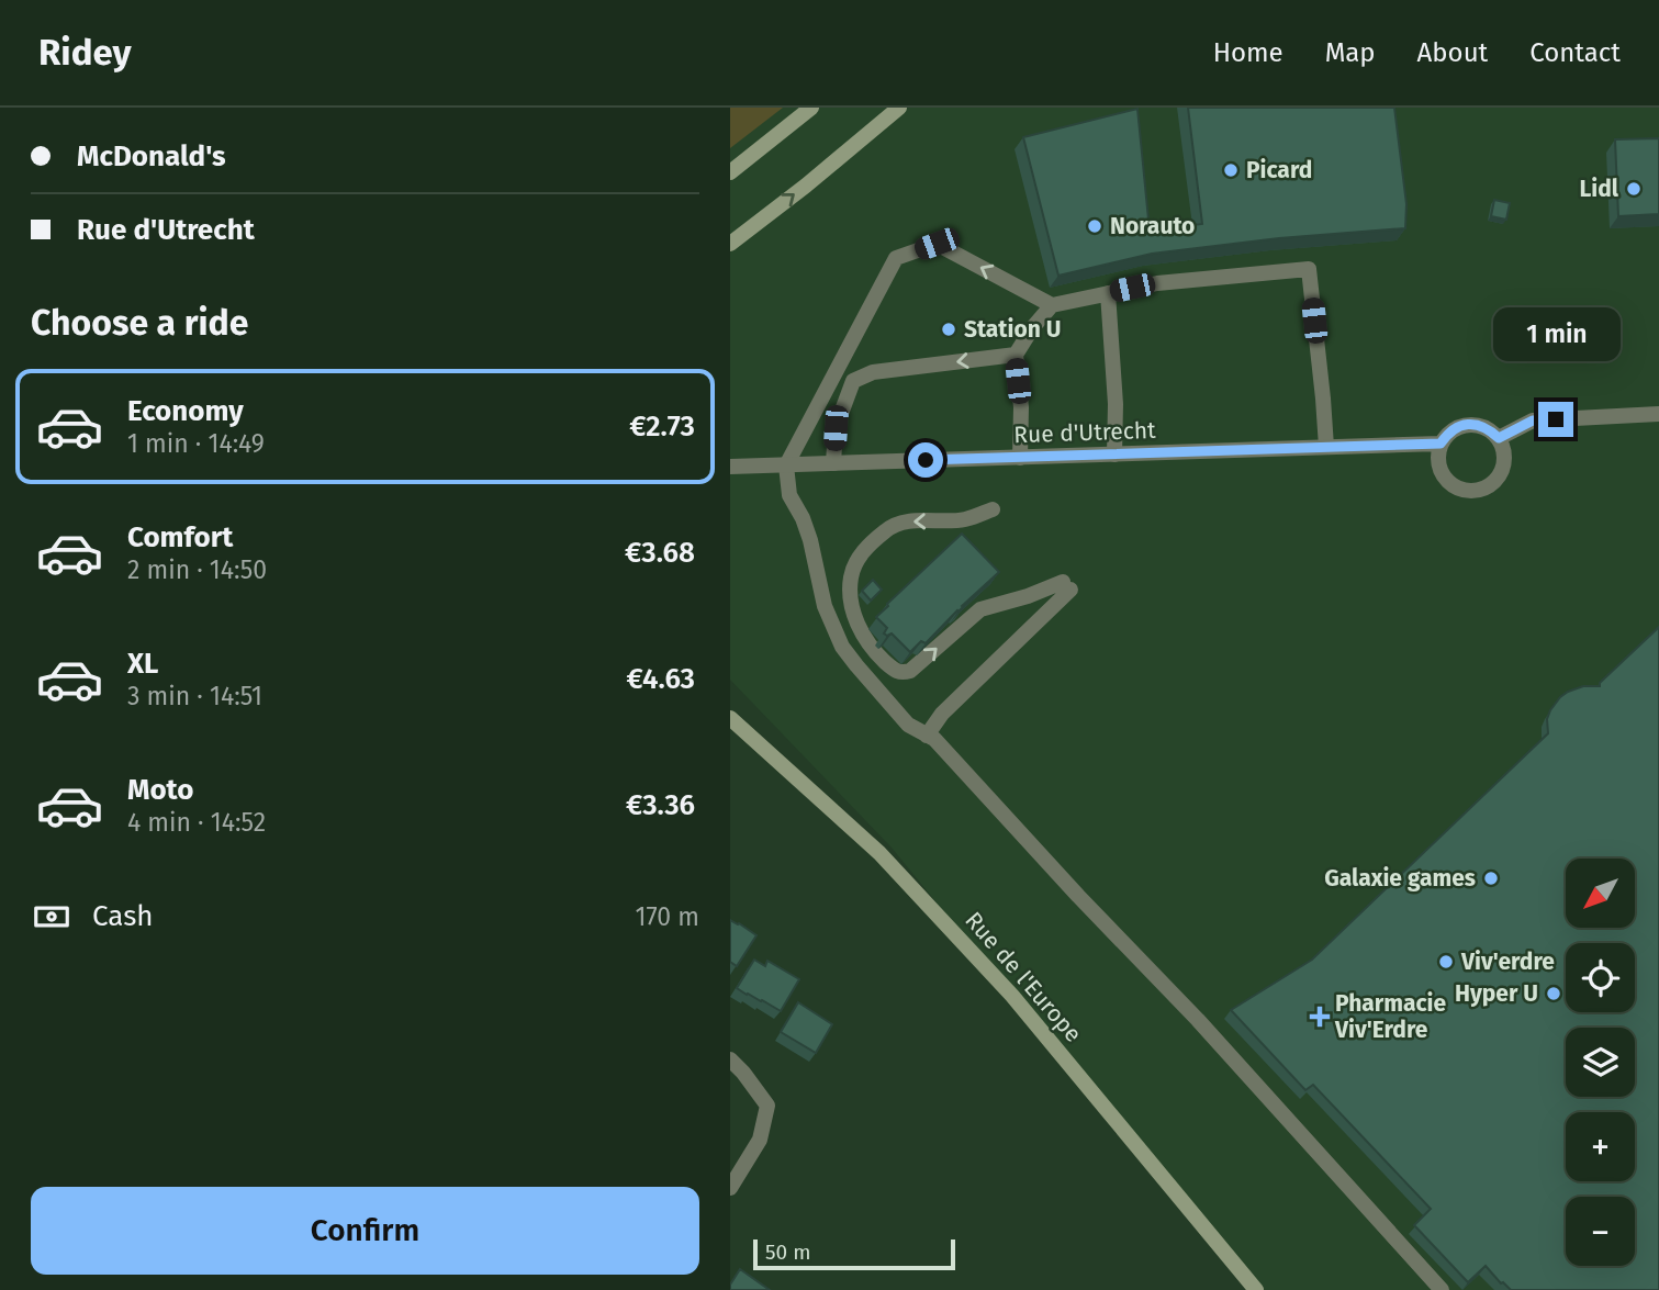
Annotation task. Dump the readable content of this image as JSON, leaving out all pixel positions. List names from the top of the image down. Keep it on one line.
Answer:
{"streets":{"street":["Rue d'Utrecht","Rue de l'Europe"]},"places":{"other":["Picard","Lidl","Norauto","Station U","Galaxie games","Viv'erdre","Hyper U"],"health":["Pharmacie Viv'Erdre"]},"scale_bar":"50 m","north":"bottom left","page":{"header":"Ridey","nav":["Home","Map","About","Contact"],"banner":["McDonald's","Rue d'Utrecht"],"heading":"Choose a ride","bubble":"1 min","list":[{"name":"Economy","note":"1 min · 14:49","value":"€2.73"},{"name":"Comfort","note":"2 min · 14:50","value":"€3.68"},{"name":"XL","note":"3 min · 14:51","value":"€4.63"},{"name":"Moto","note":"4 min · 14:52","value":"€3.36"}],"map_buttons":["+","−"],"pay":["Cash","170 m"],"buttons":"Confirm","scale":"50 m"}}
